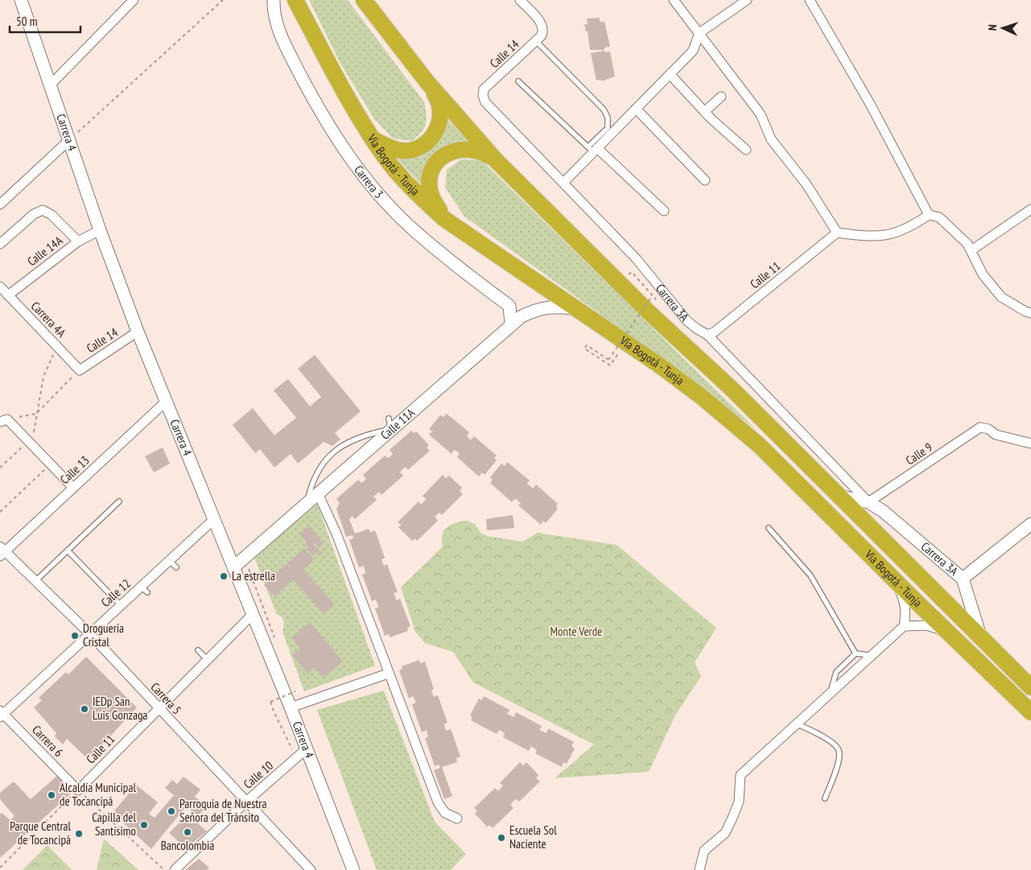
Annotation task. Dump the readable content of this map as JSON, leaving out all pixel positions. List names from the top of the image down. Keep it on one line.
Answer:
{"streets":{"highway":["Vía Bogotá - Tunja"],"street":["Calle 14","Carrera 4","Carrera 3","Calle 14A","Calle 11","Carrera 3A","Carrera 4A","Calle 11A","Calle 9","Calle 13","Calle 12","Carrera 5","Carrera 6","Calle 10"]},"crossings":[["Calle 14","Carrera 4"],["Calle 14","Carrera 3A"],["Calle 14","Carrera 4A"],["Carrera 4","Calle 14A"],["Carrera 4","Calle 11"],["Carrera 4","Calle 11A"],["Carrera 4","Calle 13"],["Carrera 4","Calle 12"],["Carrera 4","Calle 10"],["Vía Bogotá - Tunja","Carrera 3A"],["Vía Bogotá - Tunja","Calle 11A"],["Carrera 3","Calle 11A"],["Calle 14A","Carrera 4A"],["Calle 11","Carrera 3A"],["Calle 11","Carrera 5"],["Calle 11","Carrera 6"],["Carrera 3A","Calle 9"],["Calle 13","Carrera 5"],["Calle 12","Carrera 5"],["Calle 12","Carrera 6"],["Carrera 5","Calle 10"]],"parks":["Monte Verde"],"places":["La estrella","Droguería Cristal","IEDp San Luis Gonzaga","Alcaldía Municipal de Tocancipá","Parroquia de Nuestra Señora del Tránsito","Capilla del Santísimo","Bancolombia","Parque Central de Tocancipá","Escuela Sol Naciente"],"scale_bar":"50 m","north":"left"}
